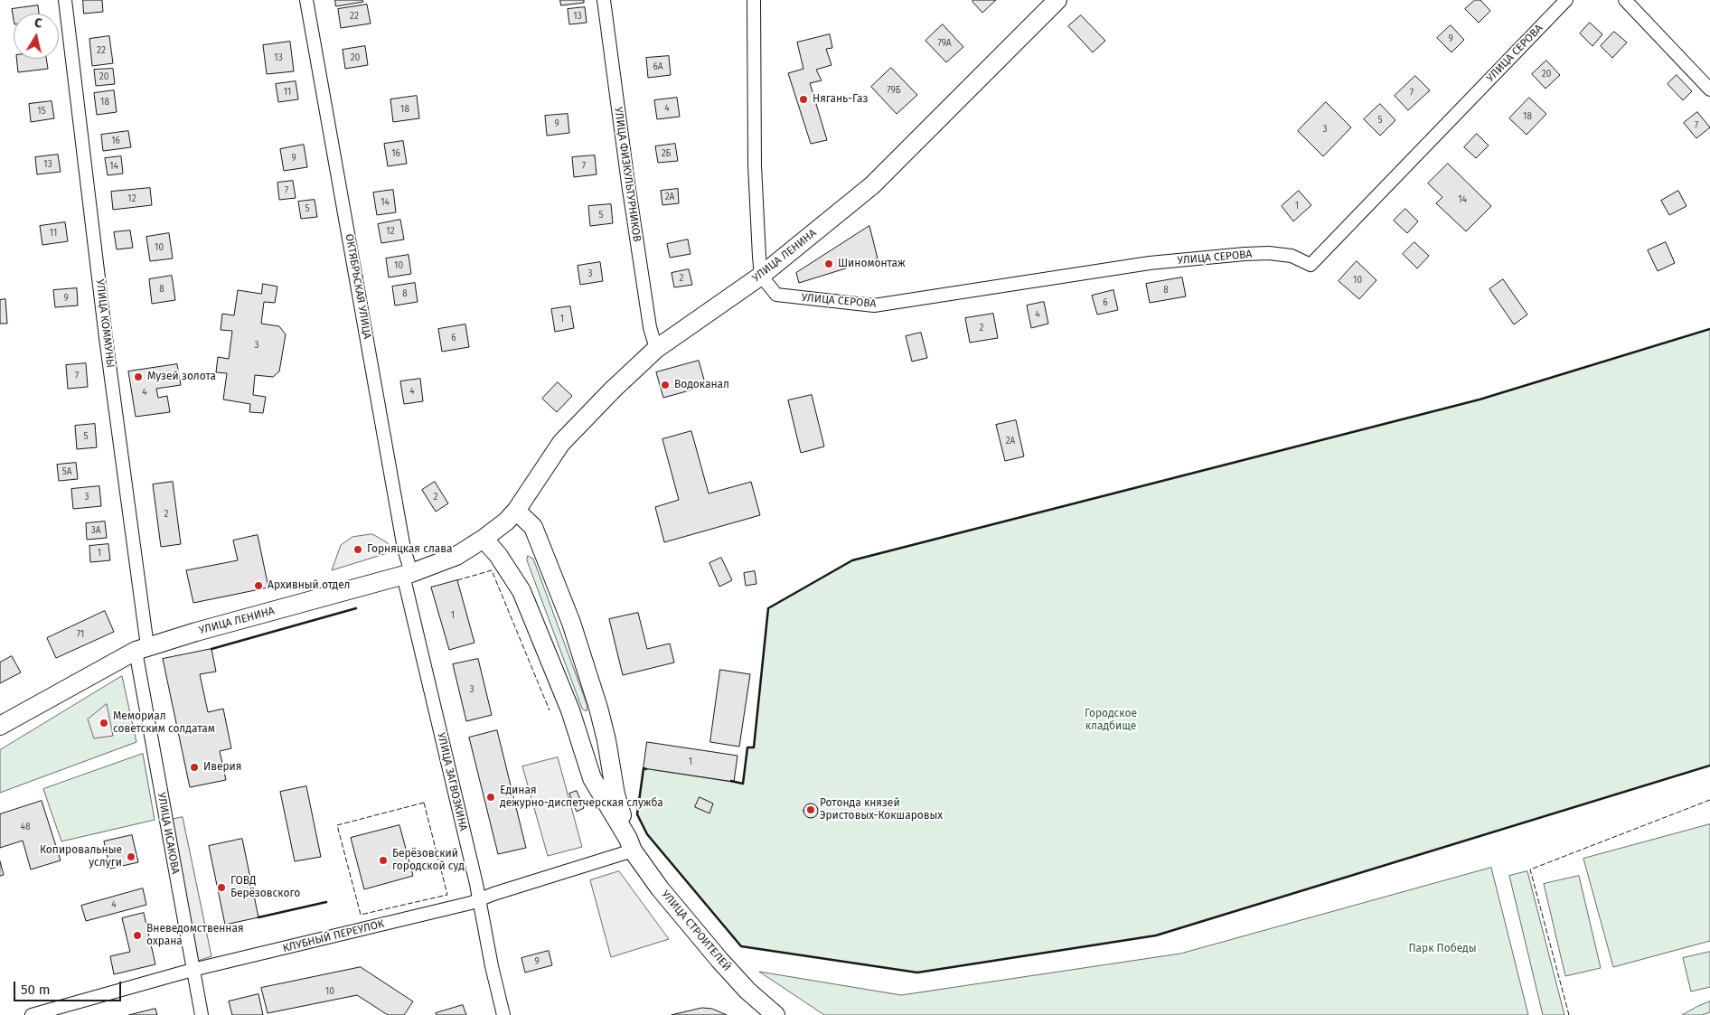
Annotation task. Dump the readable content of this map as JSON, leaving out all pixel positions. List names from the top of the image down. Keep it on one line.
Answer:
{"streets":{"main road":["УЛИЦА ЛЕНИНА","УЛИЦА СТРОИТЕЛЕЙ"],"street":["УЛИЦА СЕРОВА","УЛИЦА ФИЗКУЛЬТУРНИКОВ","ОКТЯБРЬСКАЯ УЛИЦА","УЛИЦА КОММУНЫ","УЛИЦА ЗАГВОЗКИНА","УЛИЦА ИСАКОВА","КЛУБНЫЙ ПЕРЕУЛОК"]},"crossings":[["УЛИЦА СЕРОВА","УЛИЦА ЛЕНИНА"],["УЛИЦА ФИЗКУЛЬТУРНИКОВ","УЛИЦА ЛЕНИНА"],["УЛИЦА ЛЕНИНА","ОКТЯБРЬСКАЯ УЛИЦА"],["УЛИЦА ЛЕНИНА","УЛИЦА КОММУНЫ"],["УЛИЦА ЛЕНИНА","УЛИЦА ЗАГВОЗКИНА"],["УЛИЦА ЛЕНИНА","УЛИЦА ИСАКОВА"],["ОКТЯБРЬСКАЯ УЛИЦА","УЛИЦА ЗАГВОЗКИНА"],["УЛИЦА КОММУНЫ","УЛИЦА ИСАКОВА"],["УЛИЦА ЗАГВОЗКИНА","КЛУБНЫЙ ПЕРЕУЛОК"],["УЛИЦА ИСАКОВА","КЛУБНЫЙ ПЕРЕУЛОК"],["УЛИЦА СТРОИТЕЛЕЙ","КЛУБНЫЙ ПЕРЕУЛОК"]],"parks":["Городское кладбище","Парк Победы"],"places":["Нягань-Газ","Шиномонтаж","Музей золота","Водоканал","Горняцкая слава","Архивный отдел","Мемориал советским солдатам","Иверия","Единая дежурно-диспетчерская служба","Ротонда князей Эристовых-Кокшаровых","Копировальные услуги","Берёзовский городской суд","ГОВД Берёзовского","Вневедомственная охрана"],"house_numbers":["22","13","9","79А","22","13","20","6А","20","20","79Б","11","7","18","4","18","15","18","5","9","7","3","16","16","2Б","9","13","14","7","7","2А","12","14","14","1","5","5","12","11","10","10","3","2","10","8","8","8","9","6","4","1","2","6","3","7","4","4","5","2А","5А","3","2","2","3А","1","1","71","3","1","48","4","9","10"],"scale_bar":"50 m","north":"top"}
